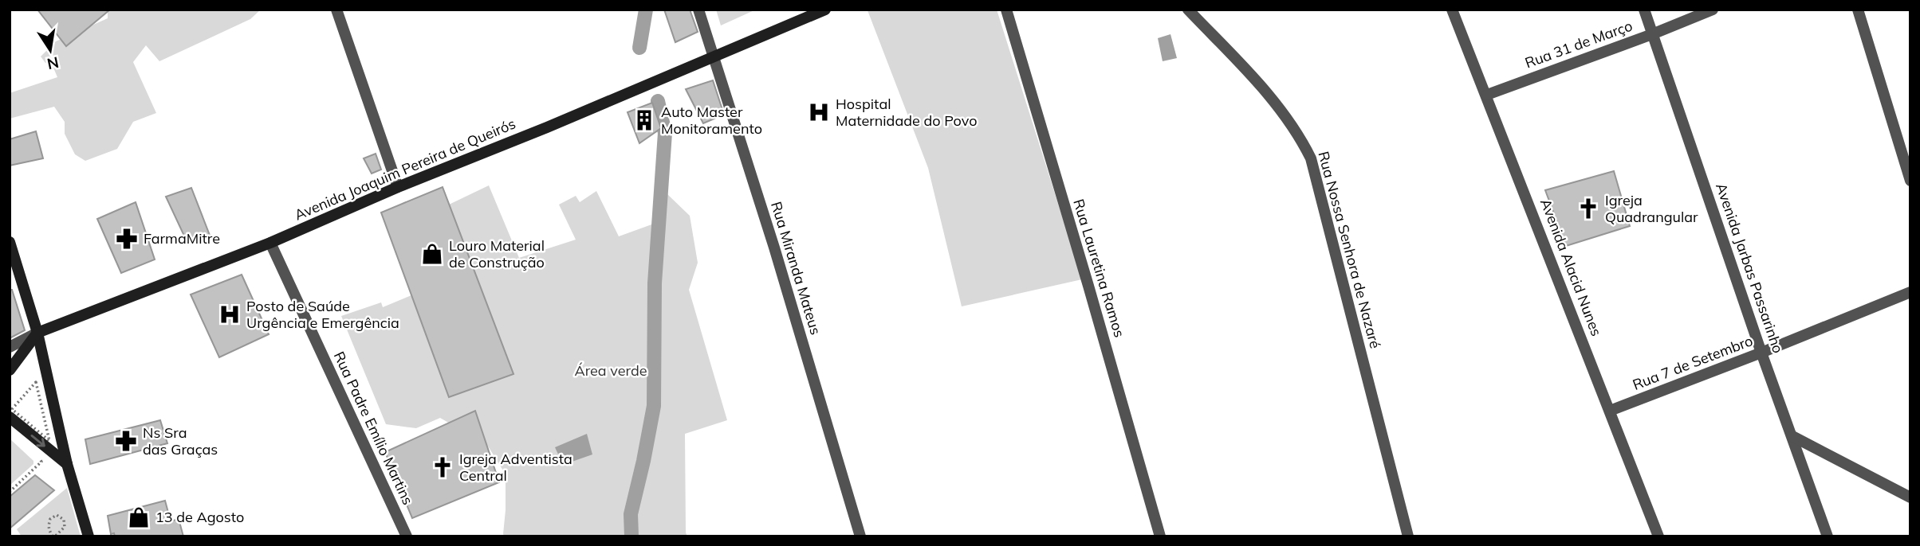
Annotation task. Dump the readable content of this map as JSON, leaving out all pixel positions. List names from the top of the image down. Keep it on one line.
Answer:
{"streets":{"main road":["Avenida Joaquim Pereira de Queirós"],"street":["Rua 31 de Março","Rua Nossa Senhora de Nazaré","Avenida Alacid Nunes","Rua Miranda Mateus","Rua Lauretina Ramos","Avenida Jarbas Passarinho","Rua 7 de Setembro","Rua Padre Emílio Martins"]},"crossings":[["Rua 31 de Março","Avenida Alacid Nunes"],["Rua 31 de Março","Avenida Jarbas Passarinho"],["Avenida Joaquim Pereira de Queirós","Rua Miranda Mateus"],["Avenida Joaquim Pereira de Queirós","Rua Padre Emílio Martins"],["Avenida Alacid Nunes","Rua 7 de Setembro"],["Avenida Jarbas Passarinho","Rua 7 de Setembro"]],"parks":["Área verde"],"places":{"hospital":["Hospital Maternidade do Povo","Posto de Saúde Urgência e Emergência"],"building":["Auto Master Monitoramento"],"church":["Igreja Quadrangular","Igreja Adventista Central"],"pharmacy":["FarmaMitre","Ns Sra das Graças"],"shop":["Louro Material de Construção","13 de Agosto"]},"north":"bottom"}
